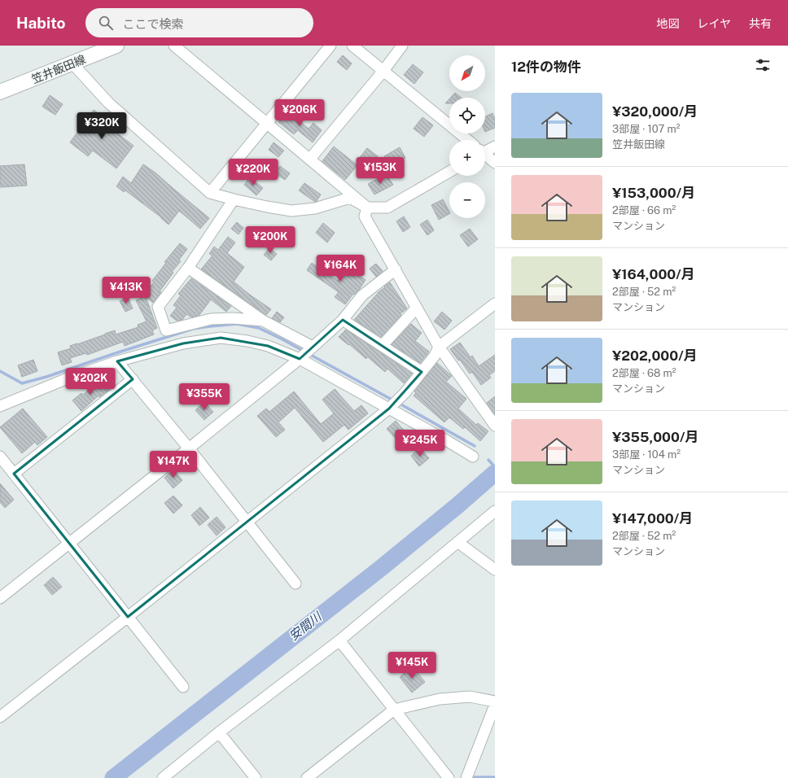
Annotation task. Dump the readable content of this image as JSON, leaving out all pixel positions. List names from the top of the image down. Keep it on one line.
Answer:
{"streets":{"main road":["笠井飯田線"]},"water":["安間川"],"north":"bottom left","page":{"header":"Habito","search":"ここで検索","nav":["地図","レイヤ","共有"],"heading":"12件の物件","map_buttons":["+","−"],"list":[{"name":"¥320,000/月","note":"3部屋 · 107 m² · 笠井飯田線"},{"name":"¥153,000/月","note":"2部屋 · 66 m² · マンション"},{"name":"¥164,000/月","note":"2部屋 · 52 m² · マンション"},{"name":"¥202,000/月","note":"2部屋 · 68 m² · マンション"},{"name":"¥355,000/月","note":"3部屋 · 104 m² · マンション"},{"name":"¥147,000/月","note":"2部屋 · 52 m² · マンション"}],"price":["¥206K","¥320K","¥153K","¥220K","¥200K","¥164K","¥413K","¥202K","¥355K","¥245K","¥147K","¥145K"]}}
